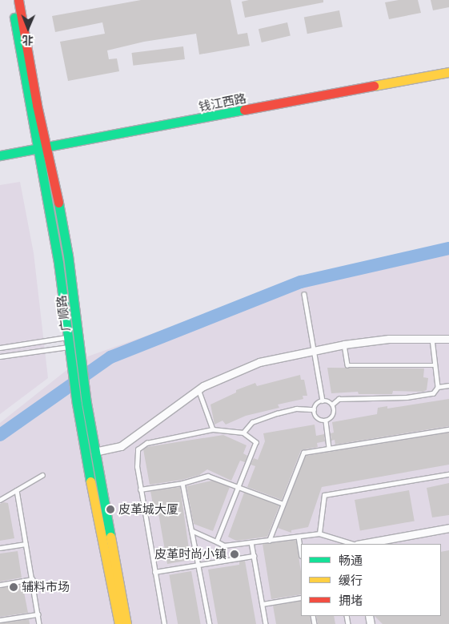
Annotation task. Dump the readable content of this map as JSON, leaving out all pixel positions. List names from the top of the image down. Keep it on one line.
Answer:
{"streets":{"main road":["钱江西路","广顺路"]},"crossings":[["钱江西路","广顺路"]],"places":["皮革城大厦","皮革时尚小镇","辅料市场"],"legend":["畅通","缓行","拥堵"],"north":"bottom"}
